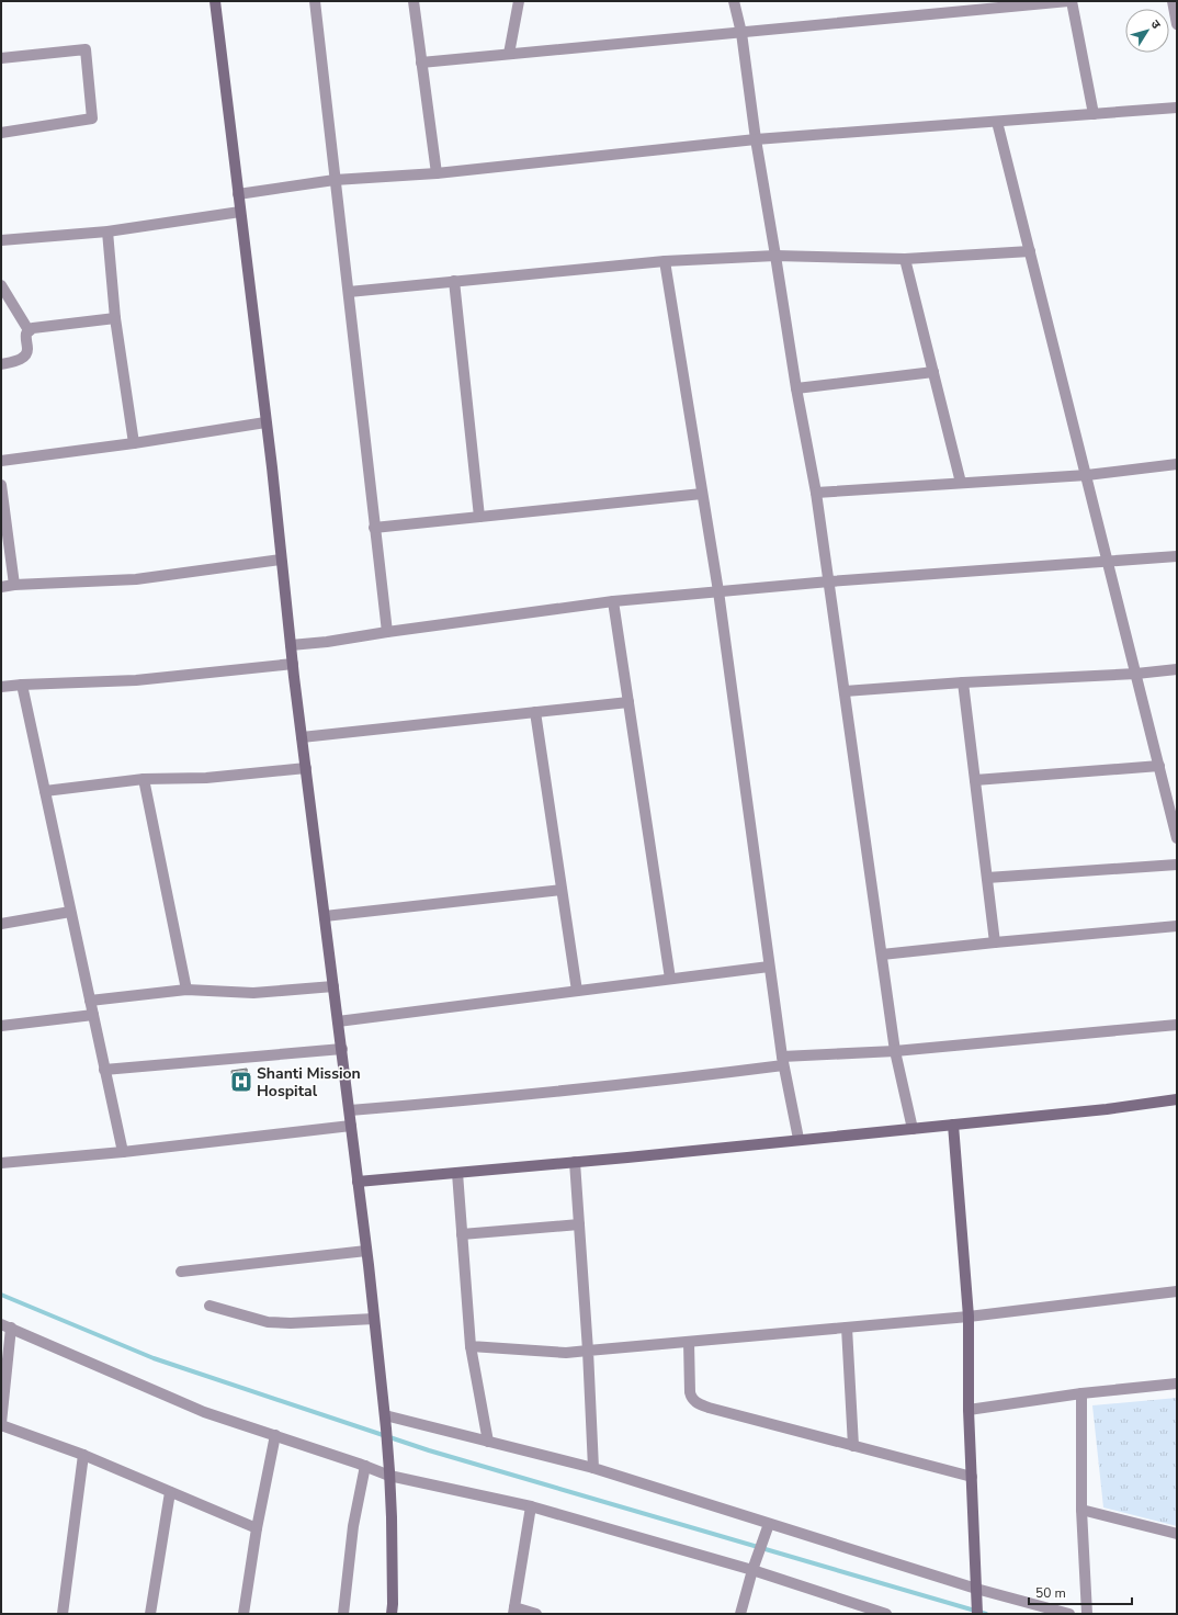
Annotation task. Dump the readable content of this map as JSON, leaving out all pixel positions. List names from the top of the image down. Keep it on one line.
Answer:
{"places":{"hospital":["Shanti Mission Hospital"]},"scale_bar":"50 m","north":"top right"}
